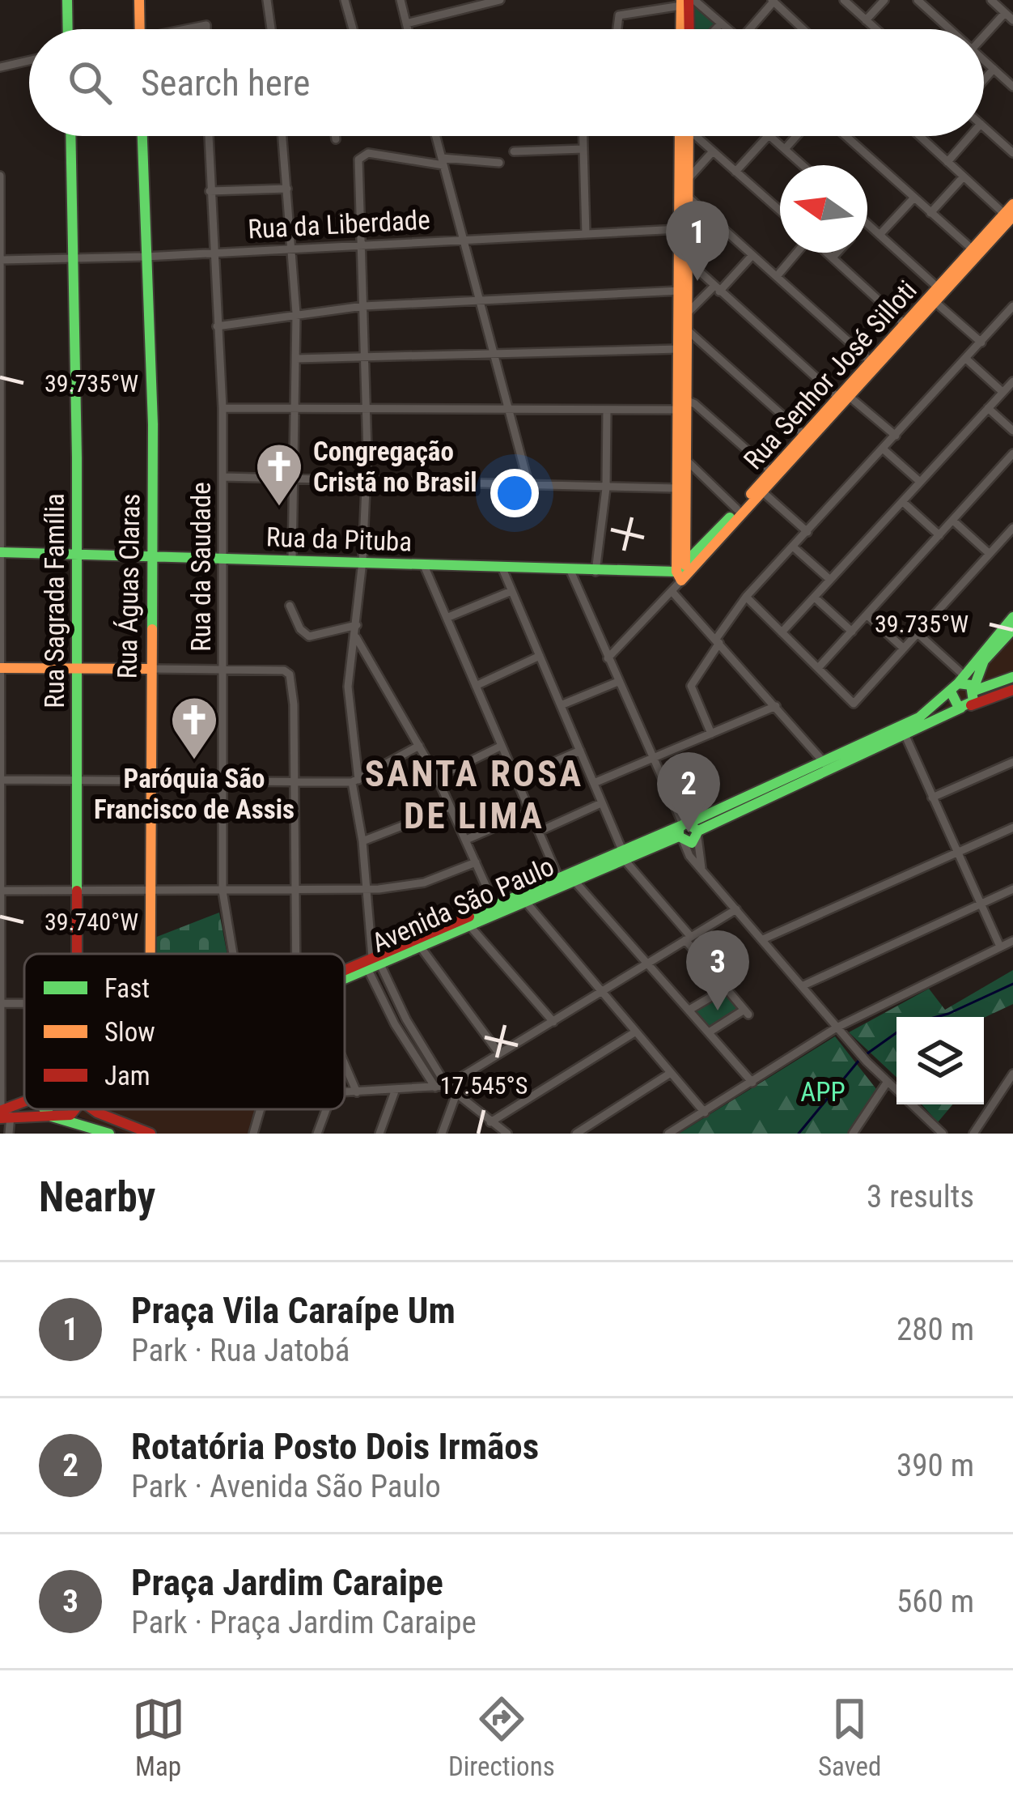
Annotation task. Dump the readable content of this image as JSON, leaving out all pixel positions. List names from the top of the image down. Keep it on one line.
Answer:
{"streets":{"street":["Rua da Liberdade","Rua Senhor José Silloti","Rua da Pituba","Rua da Saudade","Rua Águas Claras","Rua Sagrada Família","Avenida São Paulo"]},"crossings":[["Rua da Liberdade","Rua da Saudade"],["Rua da Liberdade","Rua Águas Claras"],["Rua da Liberdade","Rua Sagrada Família"],["Rua Senhor José Silloti","Rua da Pituba"],["Rua da Pituba","Rua da Saudade"],["Rua da Pituba","Rua Águas Claras"],["Rua da Pituba","Rua Sagrada Família"]],"districts":["SANTA ROSA DE LIMA"],"parks":["APP"],"places":{"church":["Congregação Cristã no Brasil","Paróquia São Francisco de Assis"]},"legend":["Fast","Slow","Jam"],"north":"left","page":{"search":"Search here","pins":["1","2","3"],"heading":["Nearby","3 results"],"list":[{"mark":"1","name":"Praça Vila Caraípe Um","note":"Park · Rua Jatobá","value":"280 m"},{"mark":"2","name":"Rotatória Posto Dois Irmãos","note":"Park · Avenida São Paulo","value":"390 m"},{"mark":"3","name":"Praça Jardim Caraipe","note":"Park · Praça Jardim Caraipe","value":"560 m"}],"nav":["Map","Directions","Saved"]},"coordinates":["39.735°W","39.740°W","17.545°S"]}
